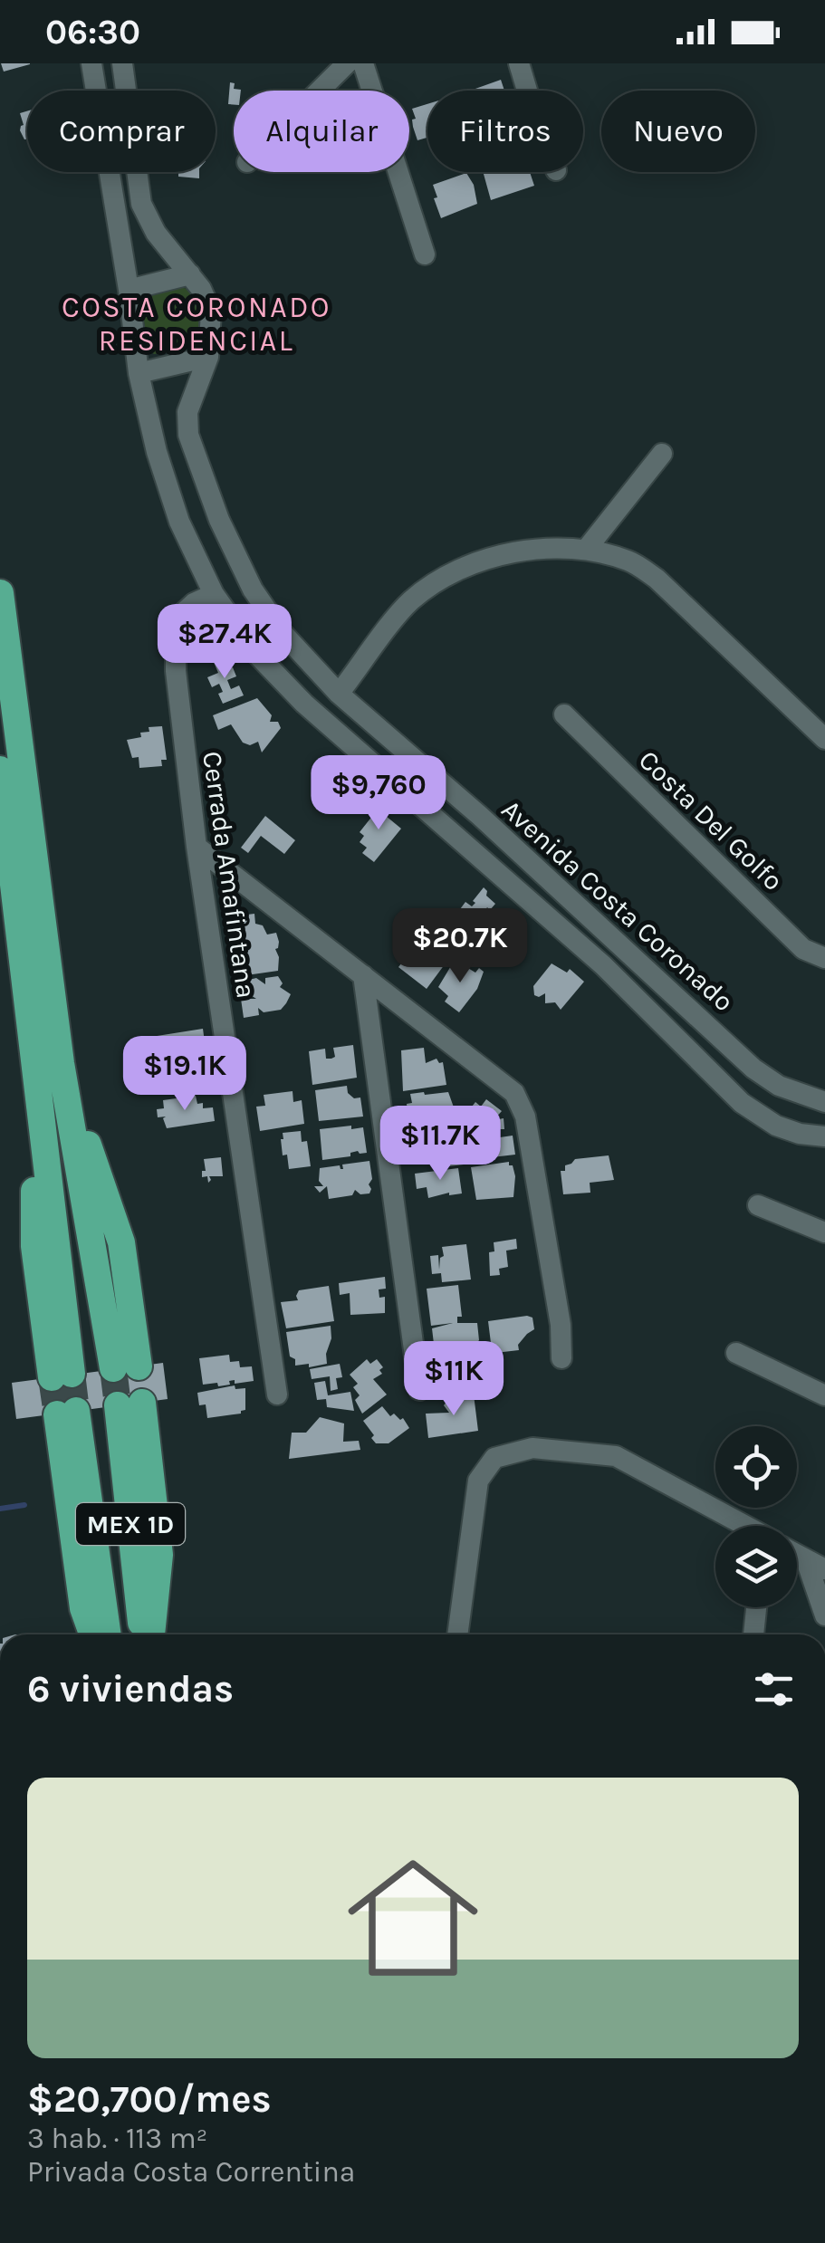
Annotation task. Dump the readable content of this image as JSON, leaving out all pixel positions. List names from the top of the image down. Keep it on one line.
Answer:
{"streets":{"highway":["MEX 1D"],"street":["Costa Del Golfo","Cerrada Amafintana","Avenida Costa Coronado"]},"crossings":[["Cerrada Amafintana","Avenida Costa Coronado"]],"districts":["COSTA CORONADO RESIDENCIAL"],"page":{"status":"06:30","chip":["Comprar","Alquilar","Filtros","Nuevo"],"price":["$27.4K","$9,760","$20.7K","$19.1K","$11.7K","$11K"],"heading":"6 viviendas","list":[{"name":"$20,700/mes","note":"3 hab. · 113 m² · Privada Costa Correntina"}]}}
